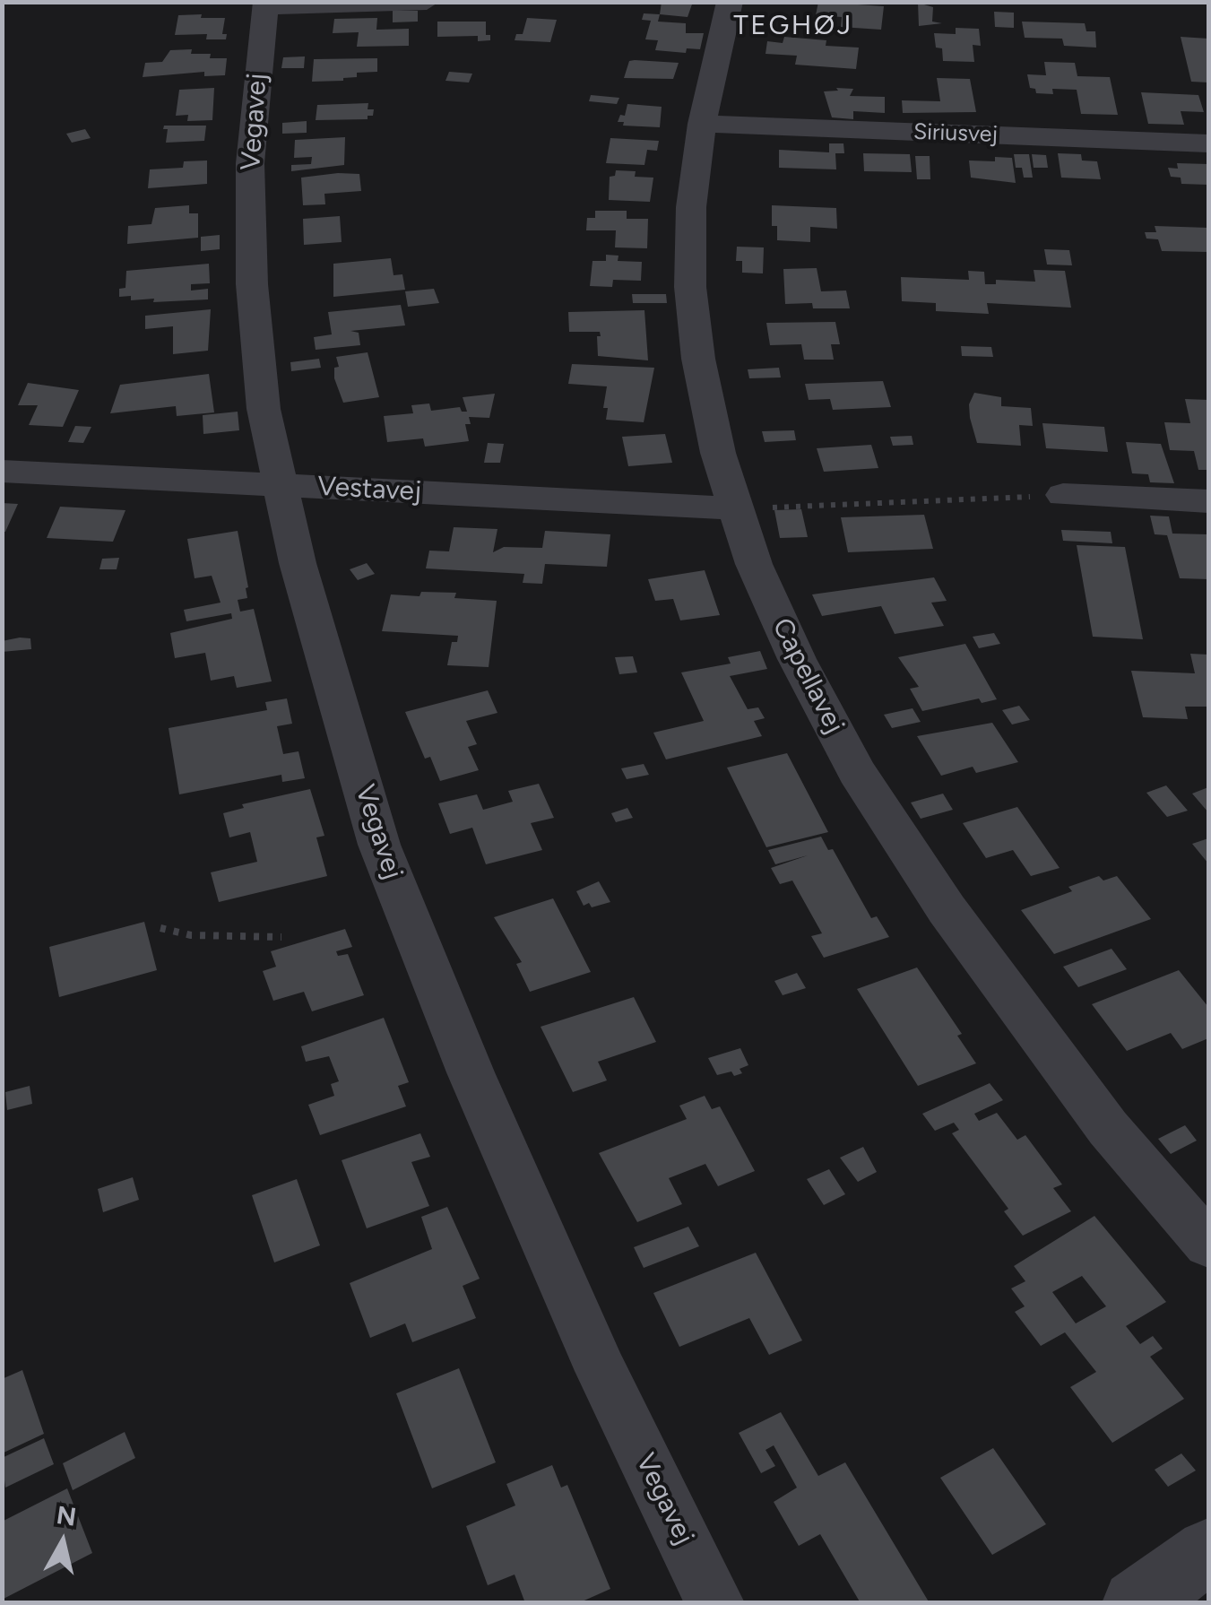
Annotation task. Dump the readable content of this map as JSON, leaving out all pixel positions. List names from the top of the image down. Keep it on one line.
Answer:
{"streets":{"street":["Vegavej","Siriusvej","Vestavej","Capellavej"]},"crossings":[["Vegavej","Vestavej"],["Siriusvej","Capellavej"],["Vestavej","Capellavej"]],"districts":["TEGHØJ"],"north":"top"}
